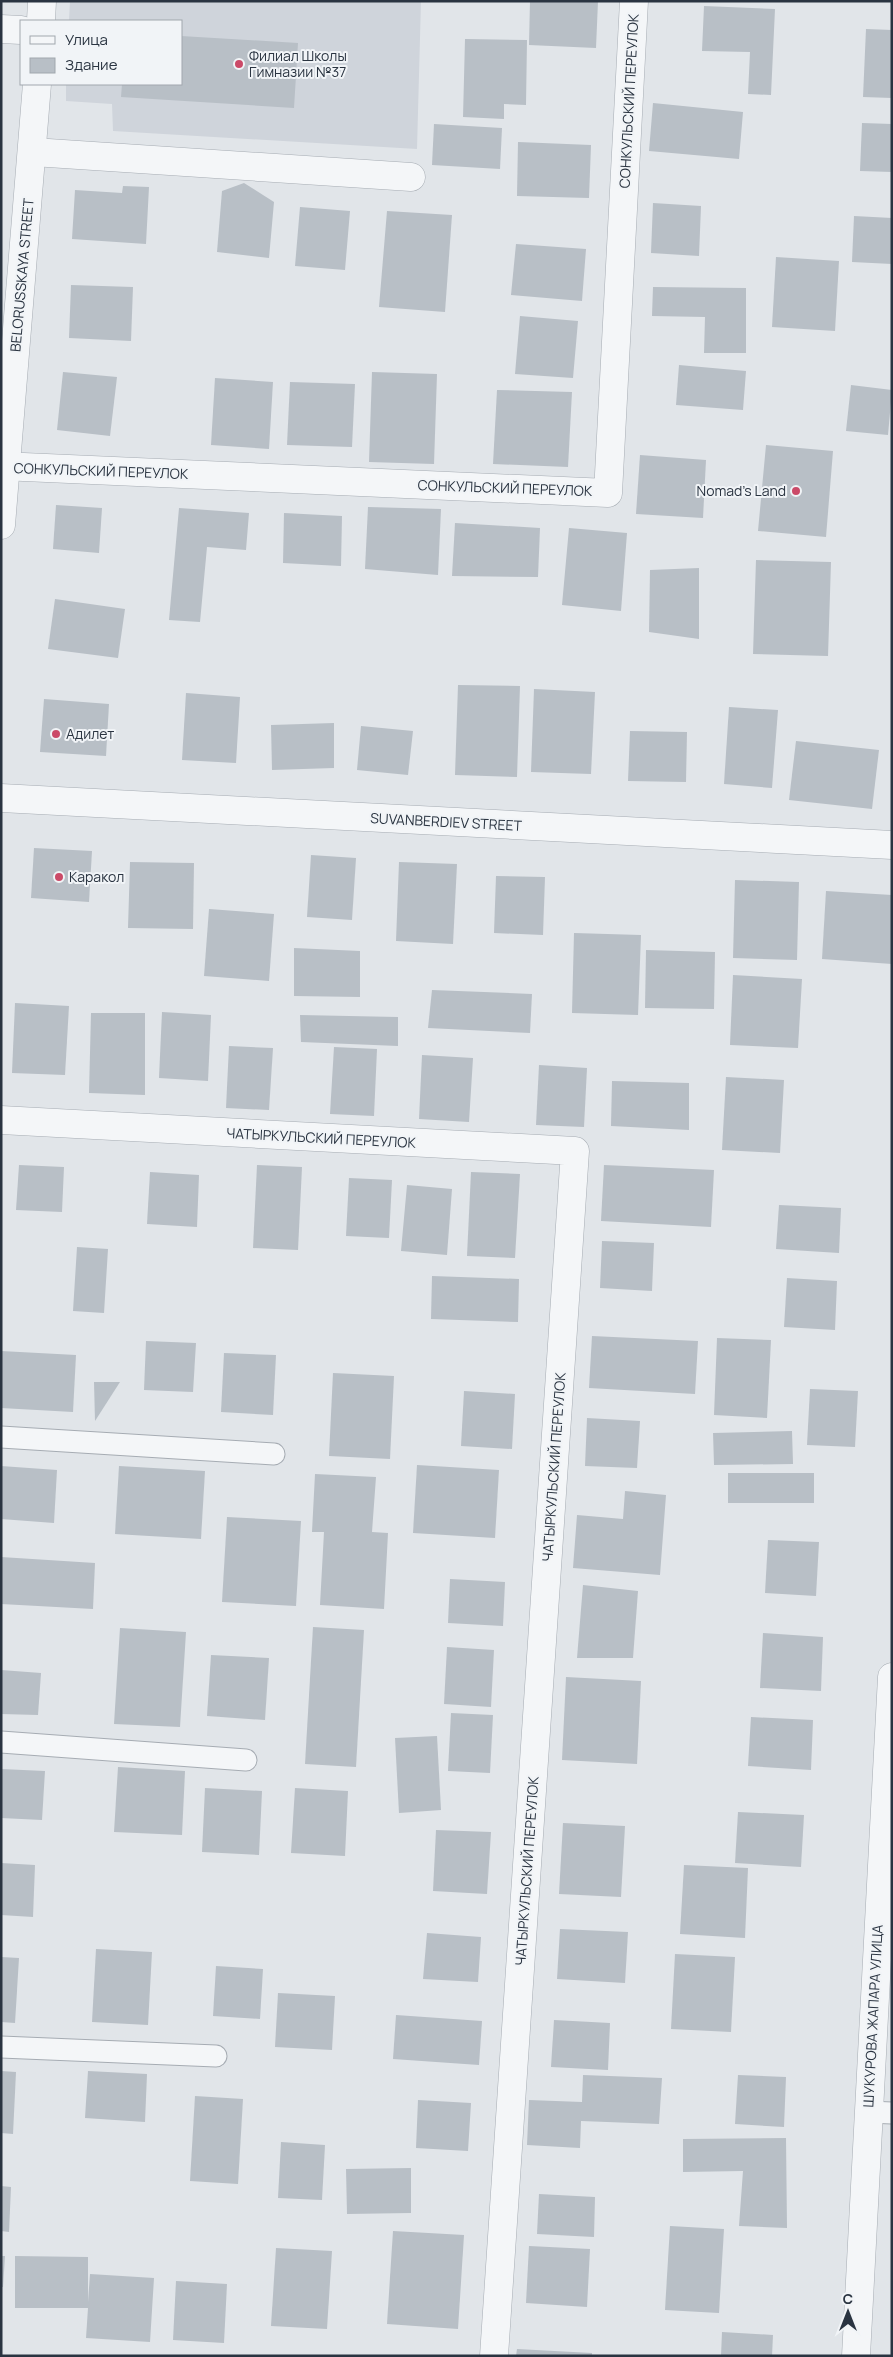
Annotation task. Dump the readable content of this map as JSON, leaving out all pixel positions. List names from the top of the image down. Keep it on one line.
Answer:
{"streets":{"street":["СОНКУЛЬСКИЙ ПЕРЕУЛОК","BELORUSSKAYA STREET","SUVANBERDIEV STREET","ЧАТЫРКУЛЬСКИЙ ПЕРЕУЛОК","ШУКУРОВА ЖАПАРА УЛИЦА"]},"crossings":[["СОНКУЛЬСКИЙ ПЕРЕУЛОК","BELORUSSKAYA STREET"]],"places":["Филиал Школы Гимназии №37","Nomad's Land","Адилет","Каракол"],"legend":["Улица","Здание"],"north":"top"}
